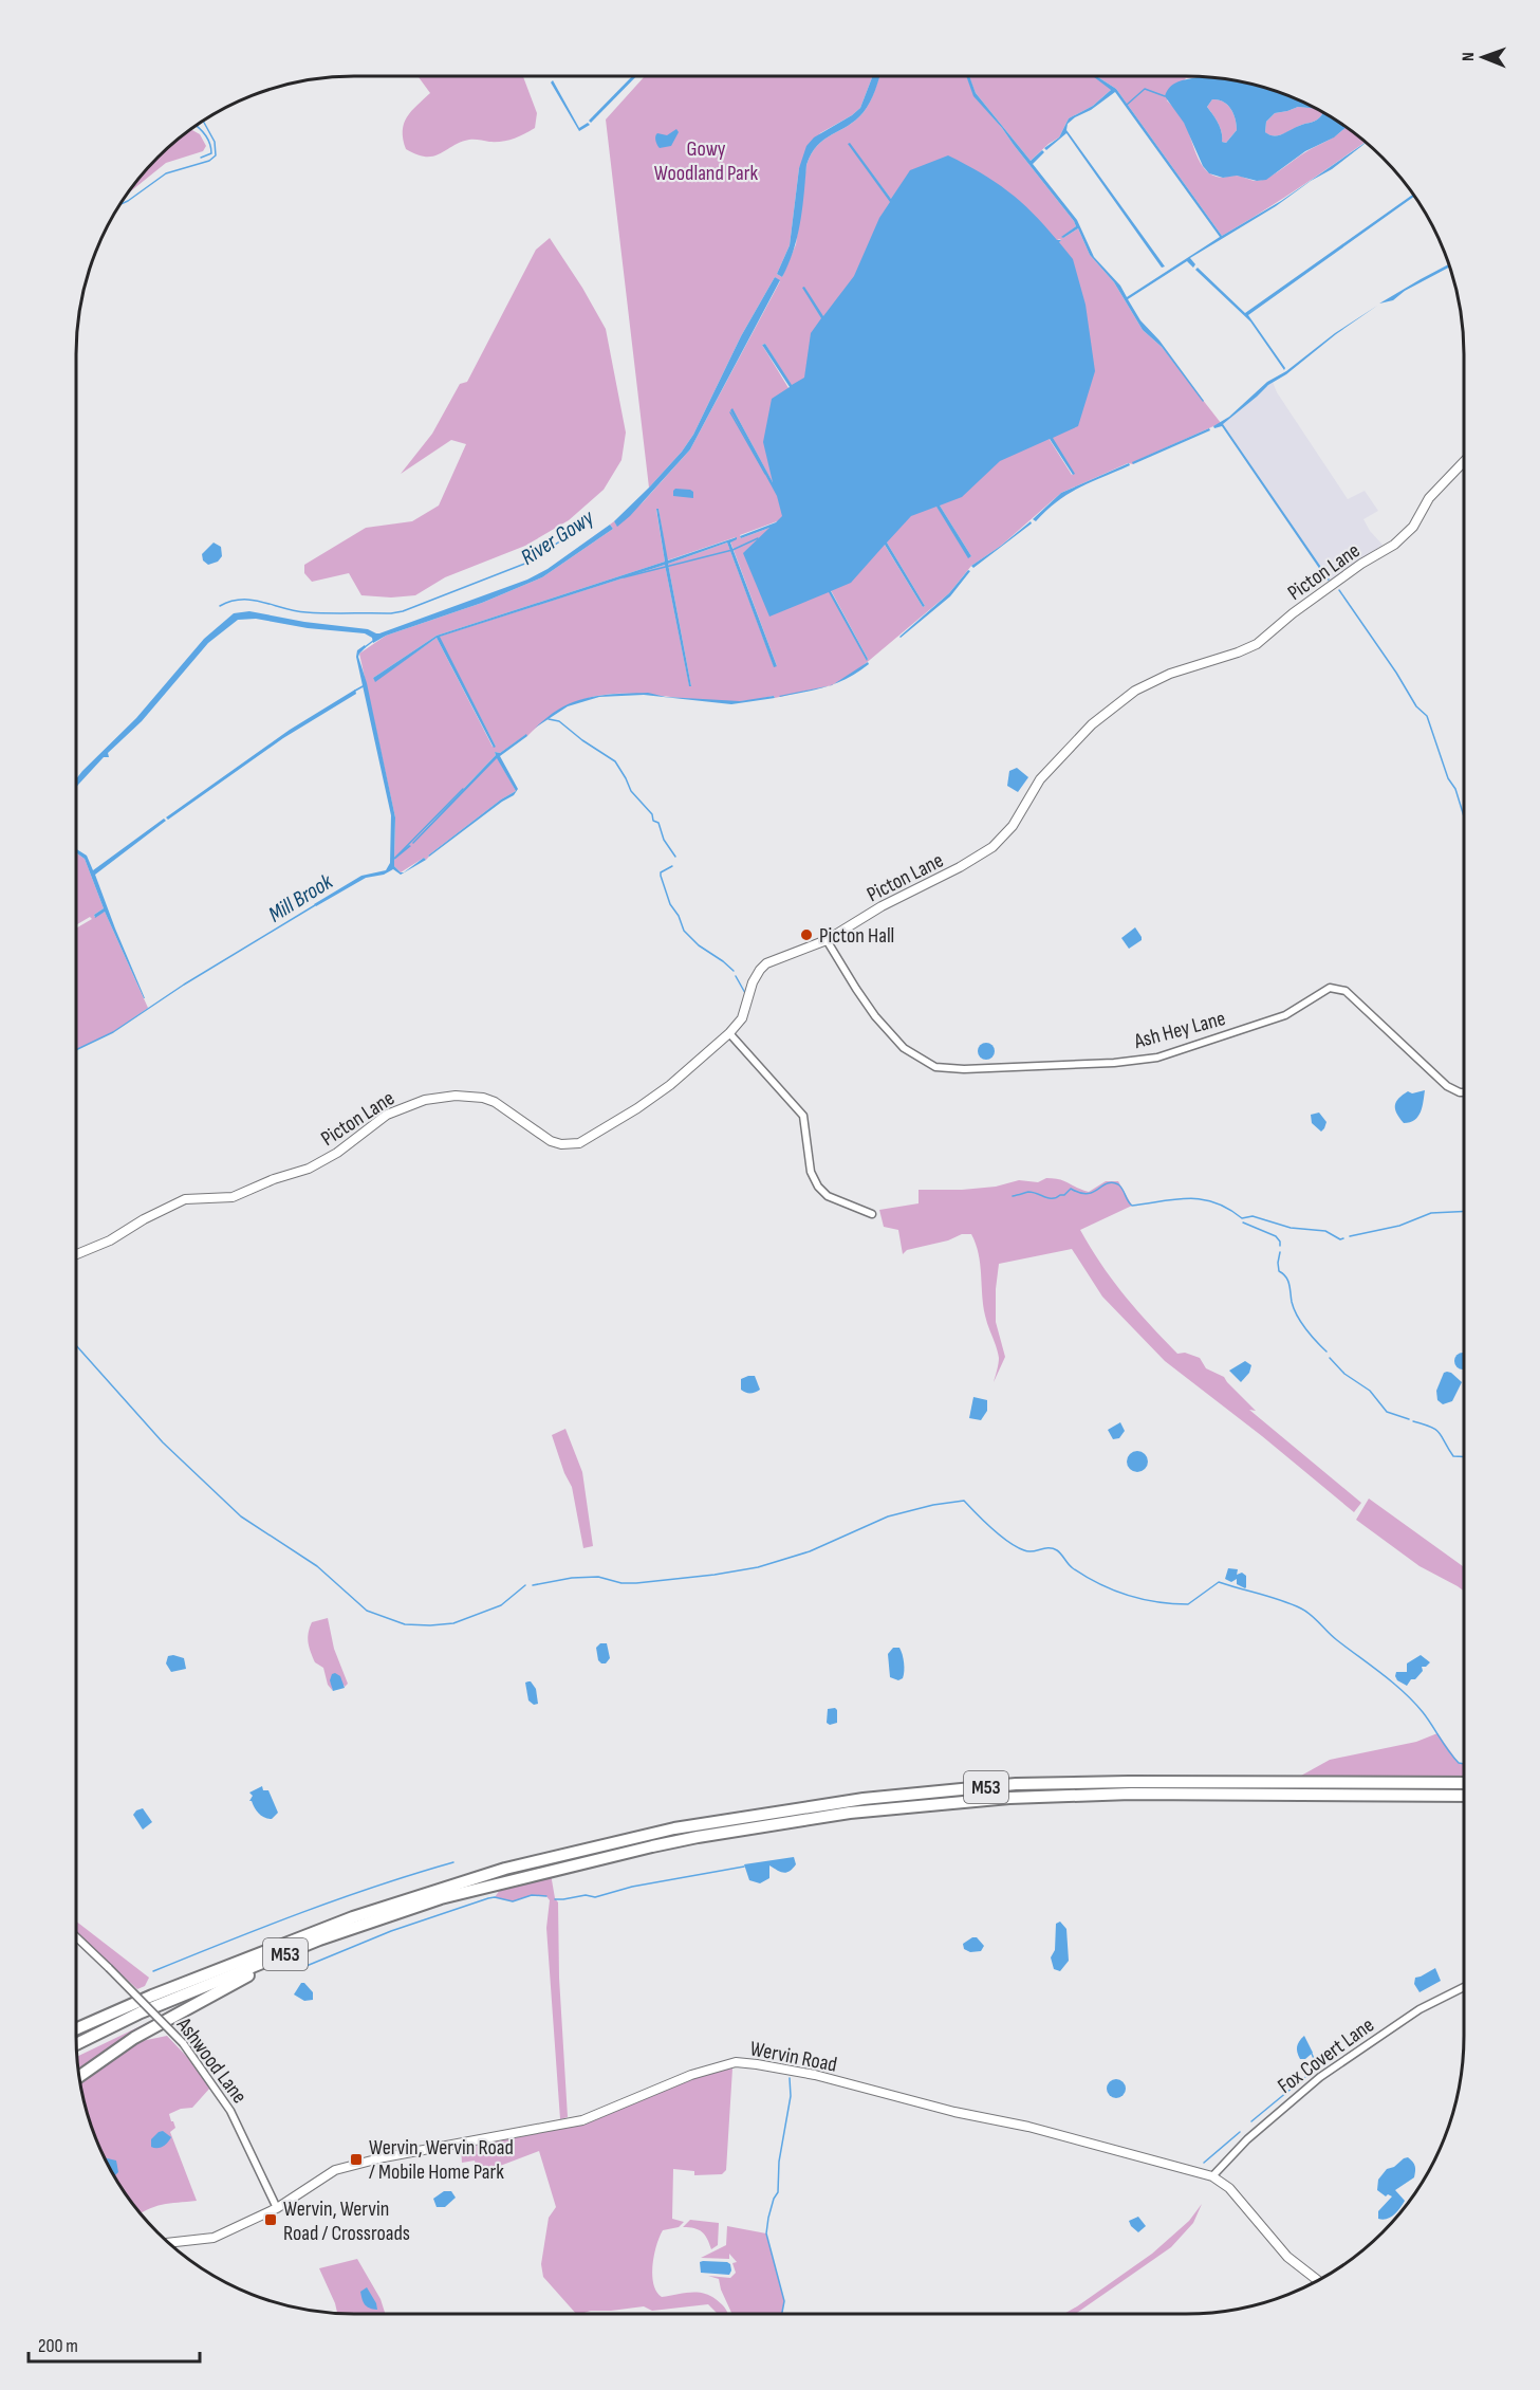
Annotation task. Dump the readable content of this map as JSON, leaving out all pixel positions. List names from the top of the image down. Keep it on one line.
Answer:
{"streets":{"highway":["M53"],"street":["Picton Lane","Ash Hey Lane","Fox Covert Lane","Wervin Road","Ashwood Lane"]},"crossings":[["Picton Lane","Ash Hey Lane"],["Fox Covert Lane","Wervin Road"],["Wervin Road","Ashwood Lane"]],"water":["River Gowy","Mill Brook"],"parks":["Gowy Woodland Park"],"places":{"other":["Picton Hall"],"transit":["Wervin, Wervin Road / Mobile Home Park","Wervin, Wervin Road / Crossroads"]},"scale_bar":"200 m","north":"left"}
